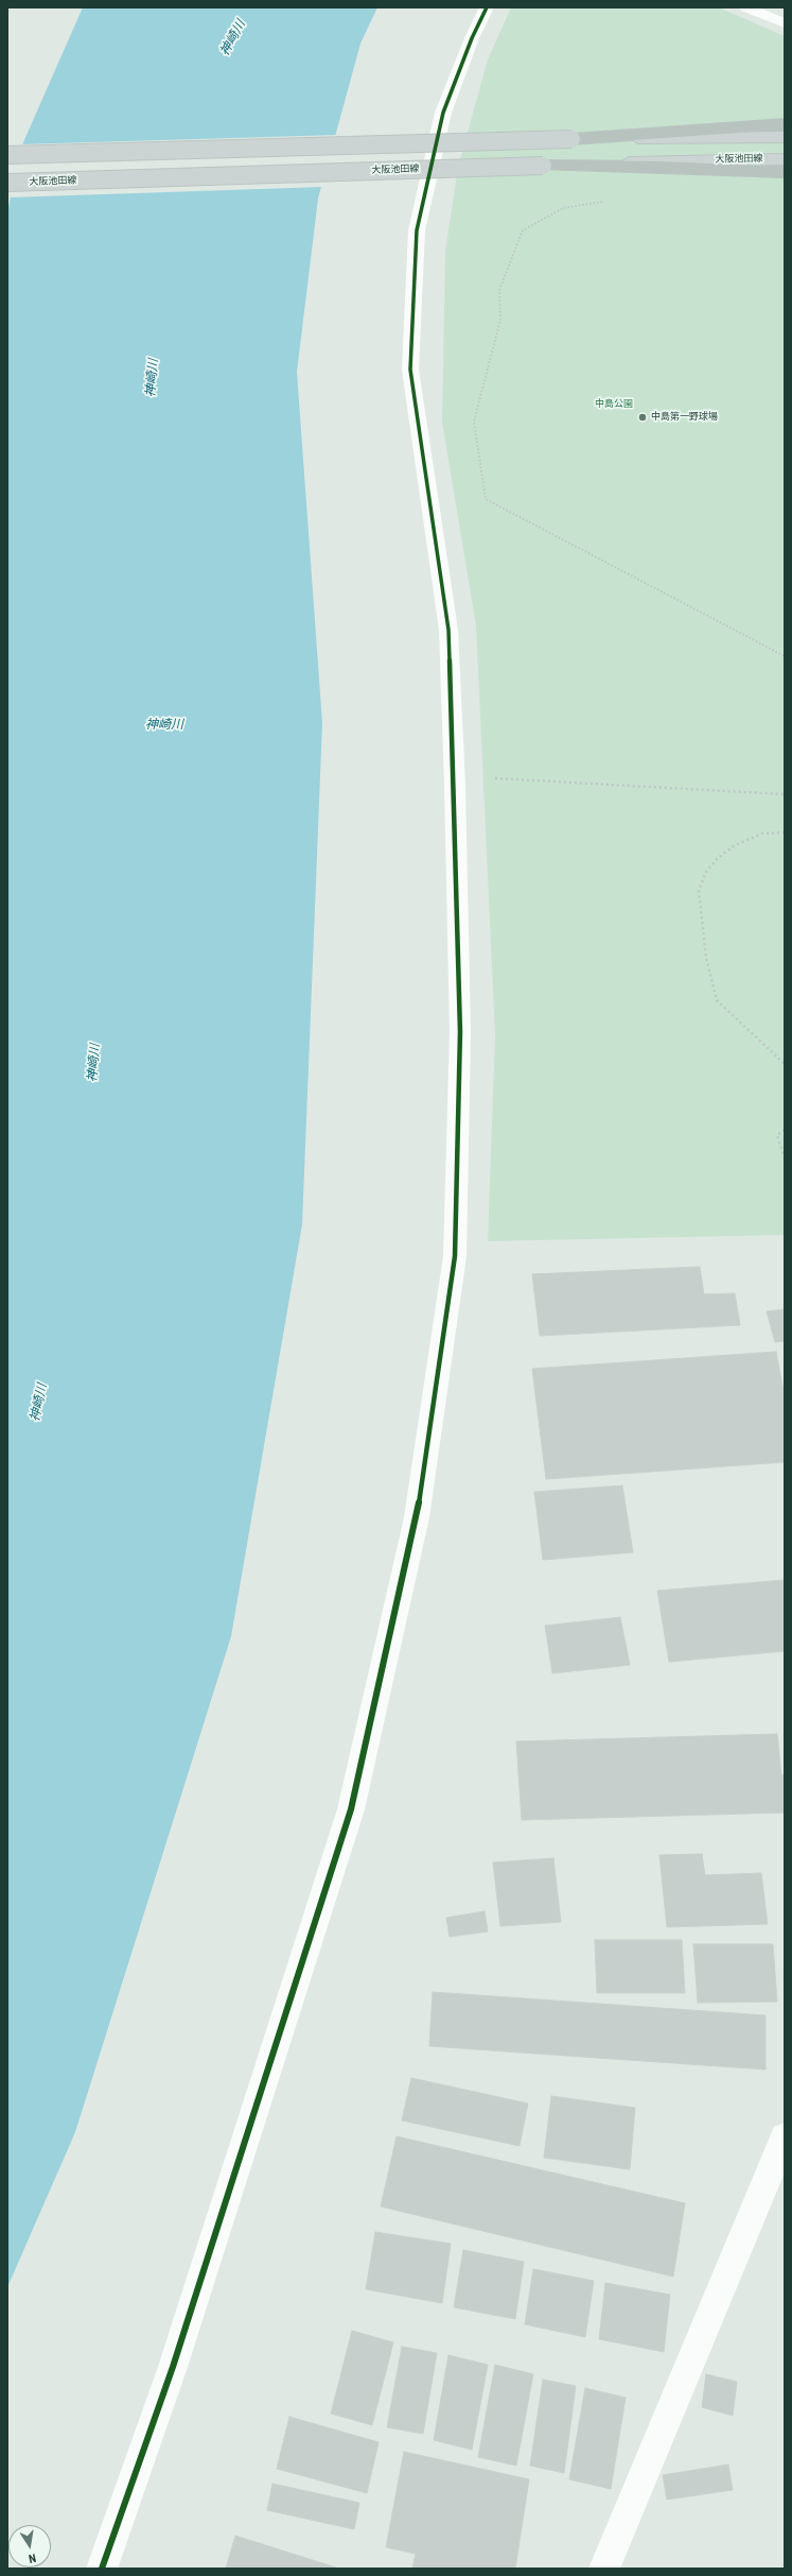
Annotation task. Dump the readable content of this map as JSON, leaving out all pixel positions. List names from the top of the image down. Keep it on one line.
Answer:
{"streets":{"main road":["大阪池田線"]},"water":["神崎川"],"parks":["中島公園"],"places":["中島第一野球場"],"north":"bottom"}
